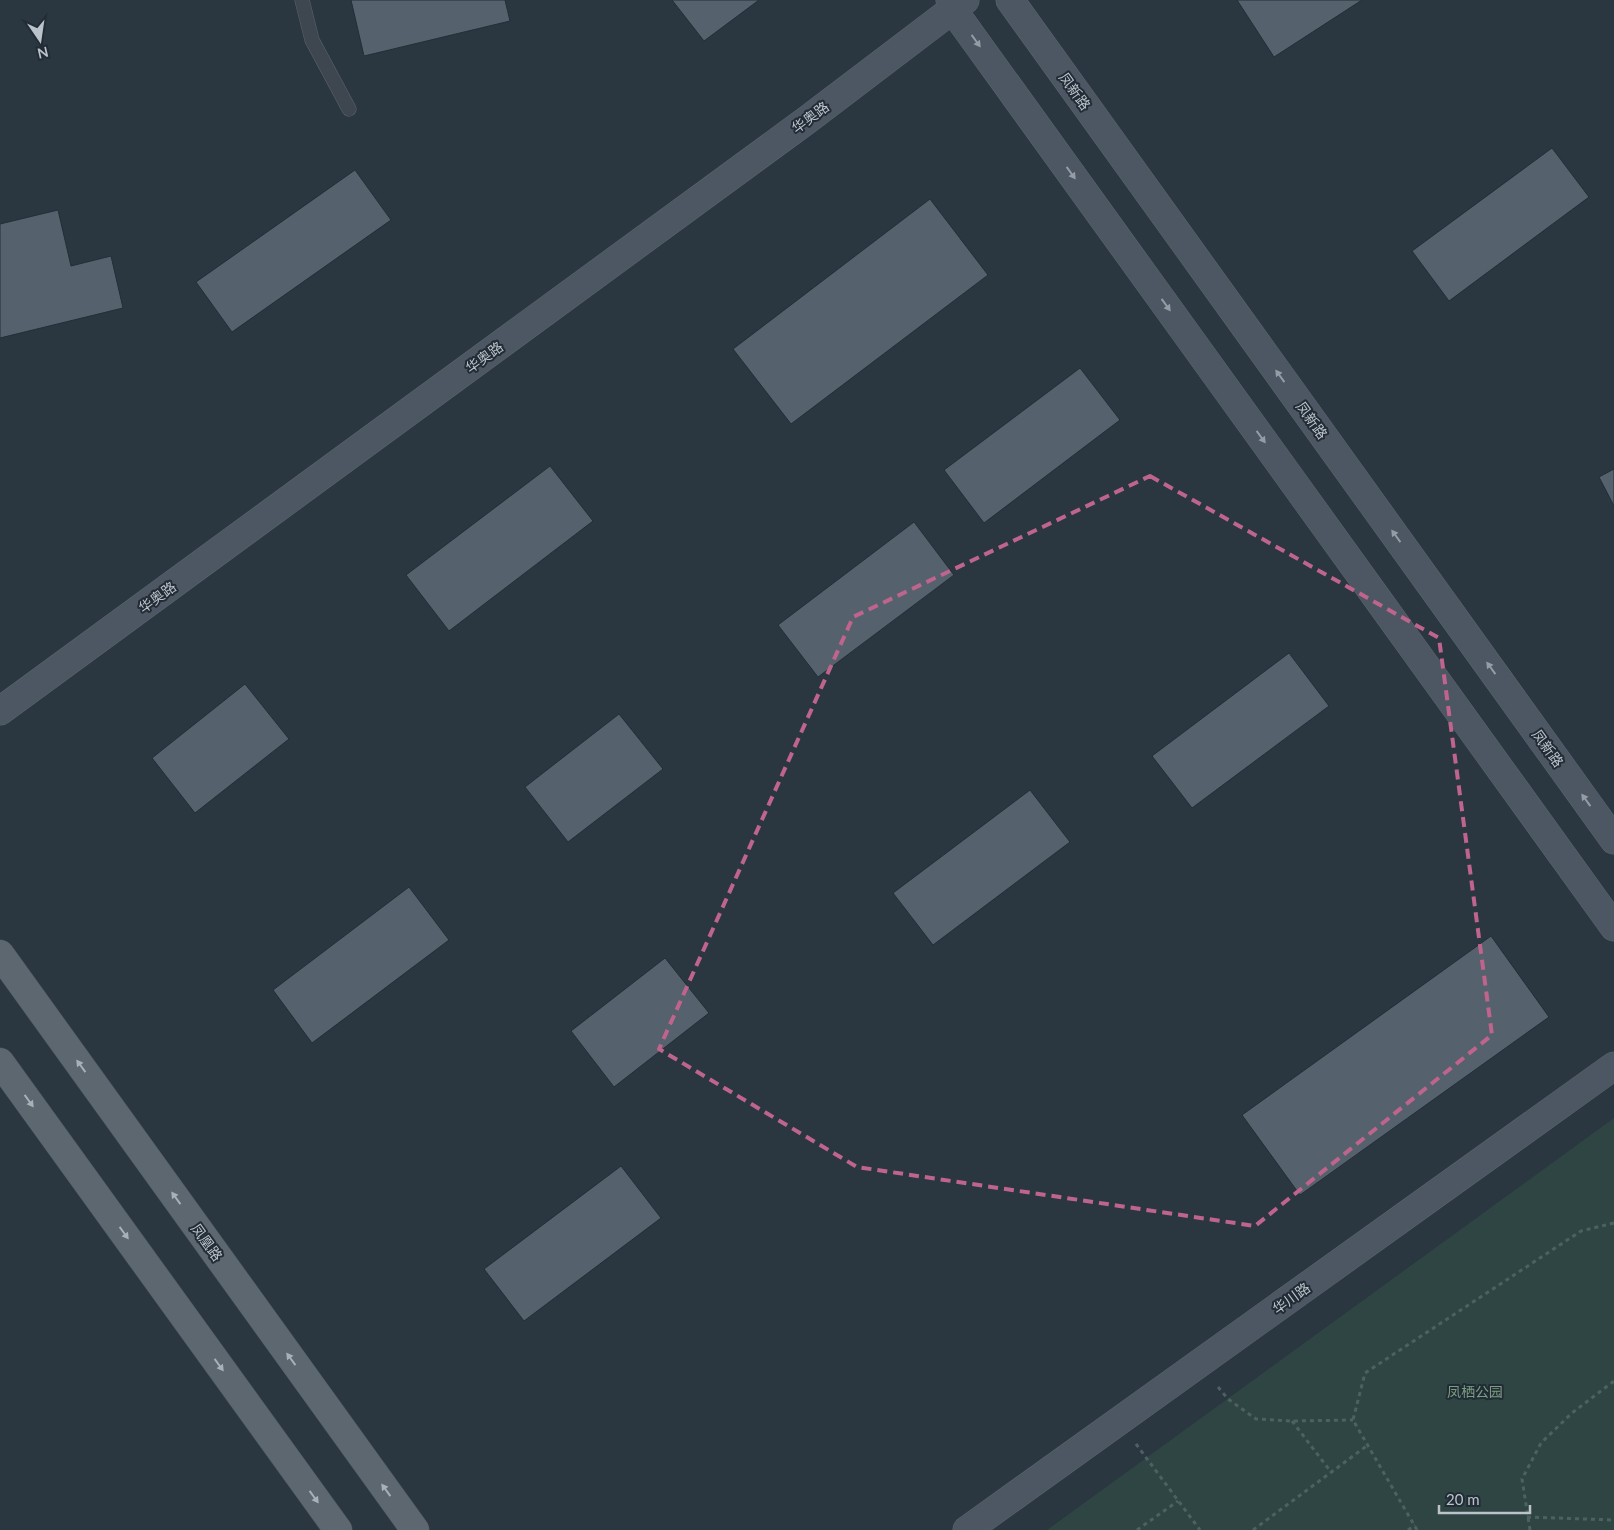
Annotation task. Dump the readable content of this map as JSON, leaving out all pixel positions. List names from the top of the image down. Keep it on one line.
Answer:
{"streets":{"main road":["凤新路","华奥路","凤凰路","华川路"]},"parks":["凤栖公园"],"scale_bar":"20 m","north":"bottom"}
